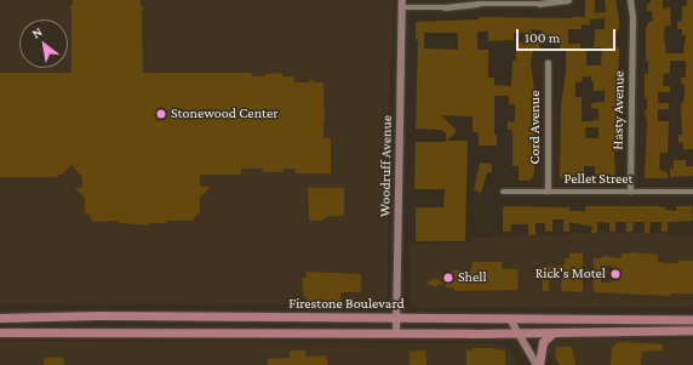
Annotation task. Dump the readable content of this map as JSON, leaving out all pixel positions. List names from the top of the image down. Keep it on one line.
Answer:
{"streets":{"main road":["Firestone Boulevard"],"street":["Hasty Avenue","Cord Avenue","Woodruff Avenue","Pellet Street"]},"crossings":[["Hasty Avenue","Pellet Street"],["Cord Avenue","Pellet Street"],["Woodruff Avenue","Firestone Boulevard"]],"places":["Stonewood Center","Rick's Motel","Shell"],"scale_bar":"100 m","north":"top left"}
